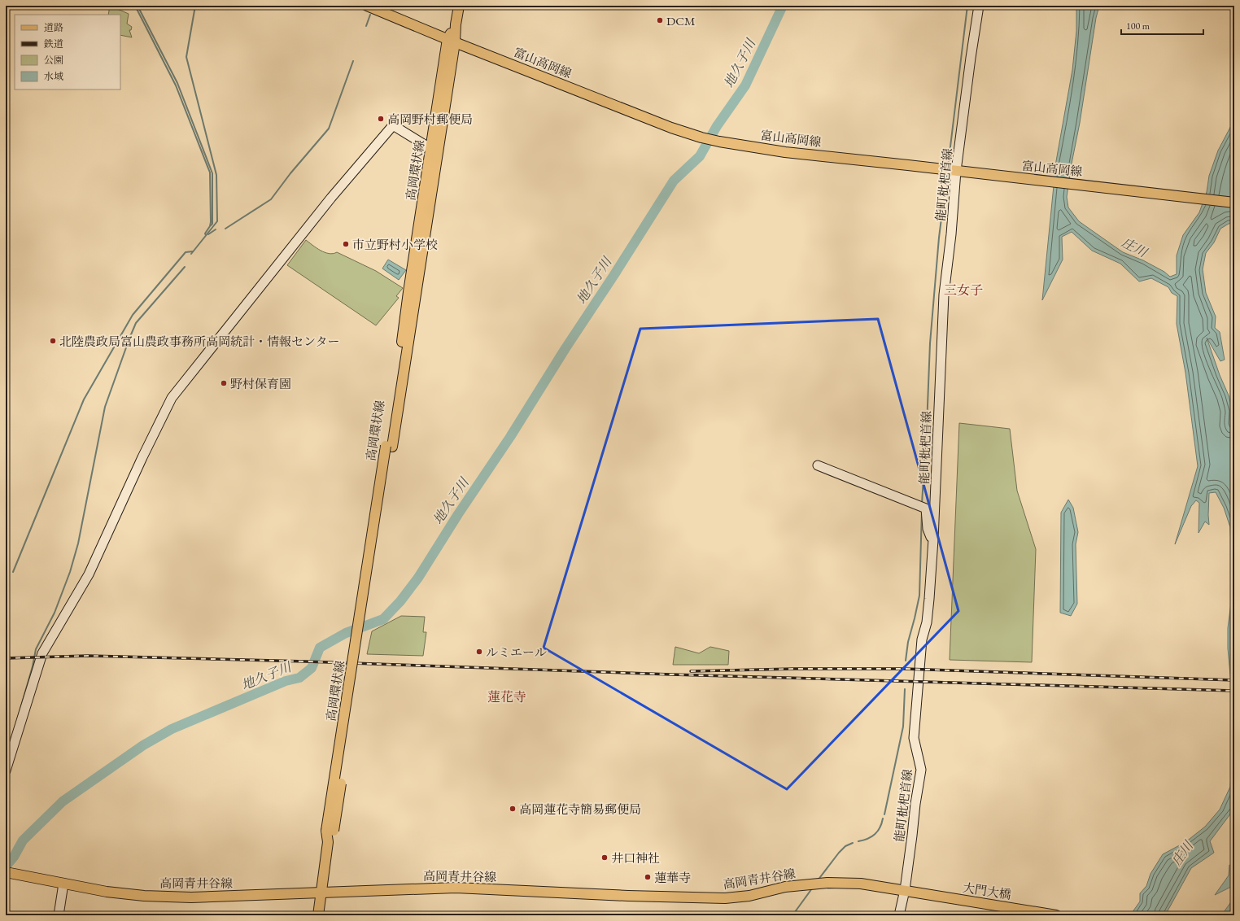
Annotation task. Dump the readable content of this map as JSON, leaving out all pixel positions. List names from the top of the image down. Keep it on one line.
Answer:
{"streets":{"main road":["富山高岡線","高岡環状線","高岡青井谷線","大門大橋"],"street":["能町枇杷首線"]},"crossings":[["富山高岡線","高岡環状線"],["富山高岡線","能町枇杷首線"],["高岡環状線","高岡青井谷線"],["能町枇杷首線","高岡青井谷線"],["能町枇杷首線","大門大橋"],["高岡青井谷線","大門大橋"]],"districts":["三女子","蓮花寺"],"water":["地久子川","庄川"],"places":["DCM","高岡野村郵便局","市立野村小学校","北陸農政局富山農政事務所高岡統計・情報センター","野村保育園","ルミエール","高岡蓮花寺簡易郵便局","井口神社","蓮華寺"],"legend":["道路","鉄道","公園","水域"],"scale_bar":"100 m"}
